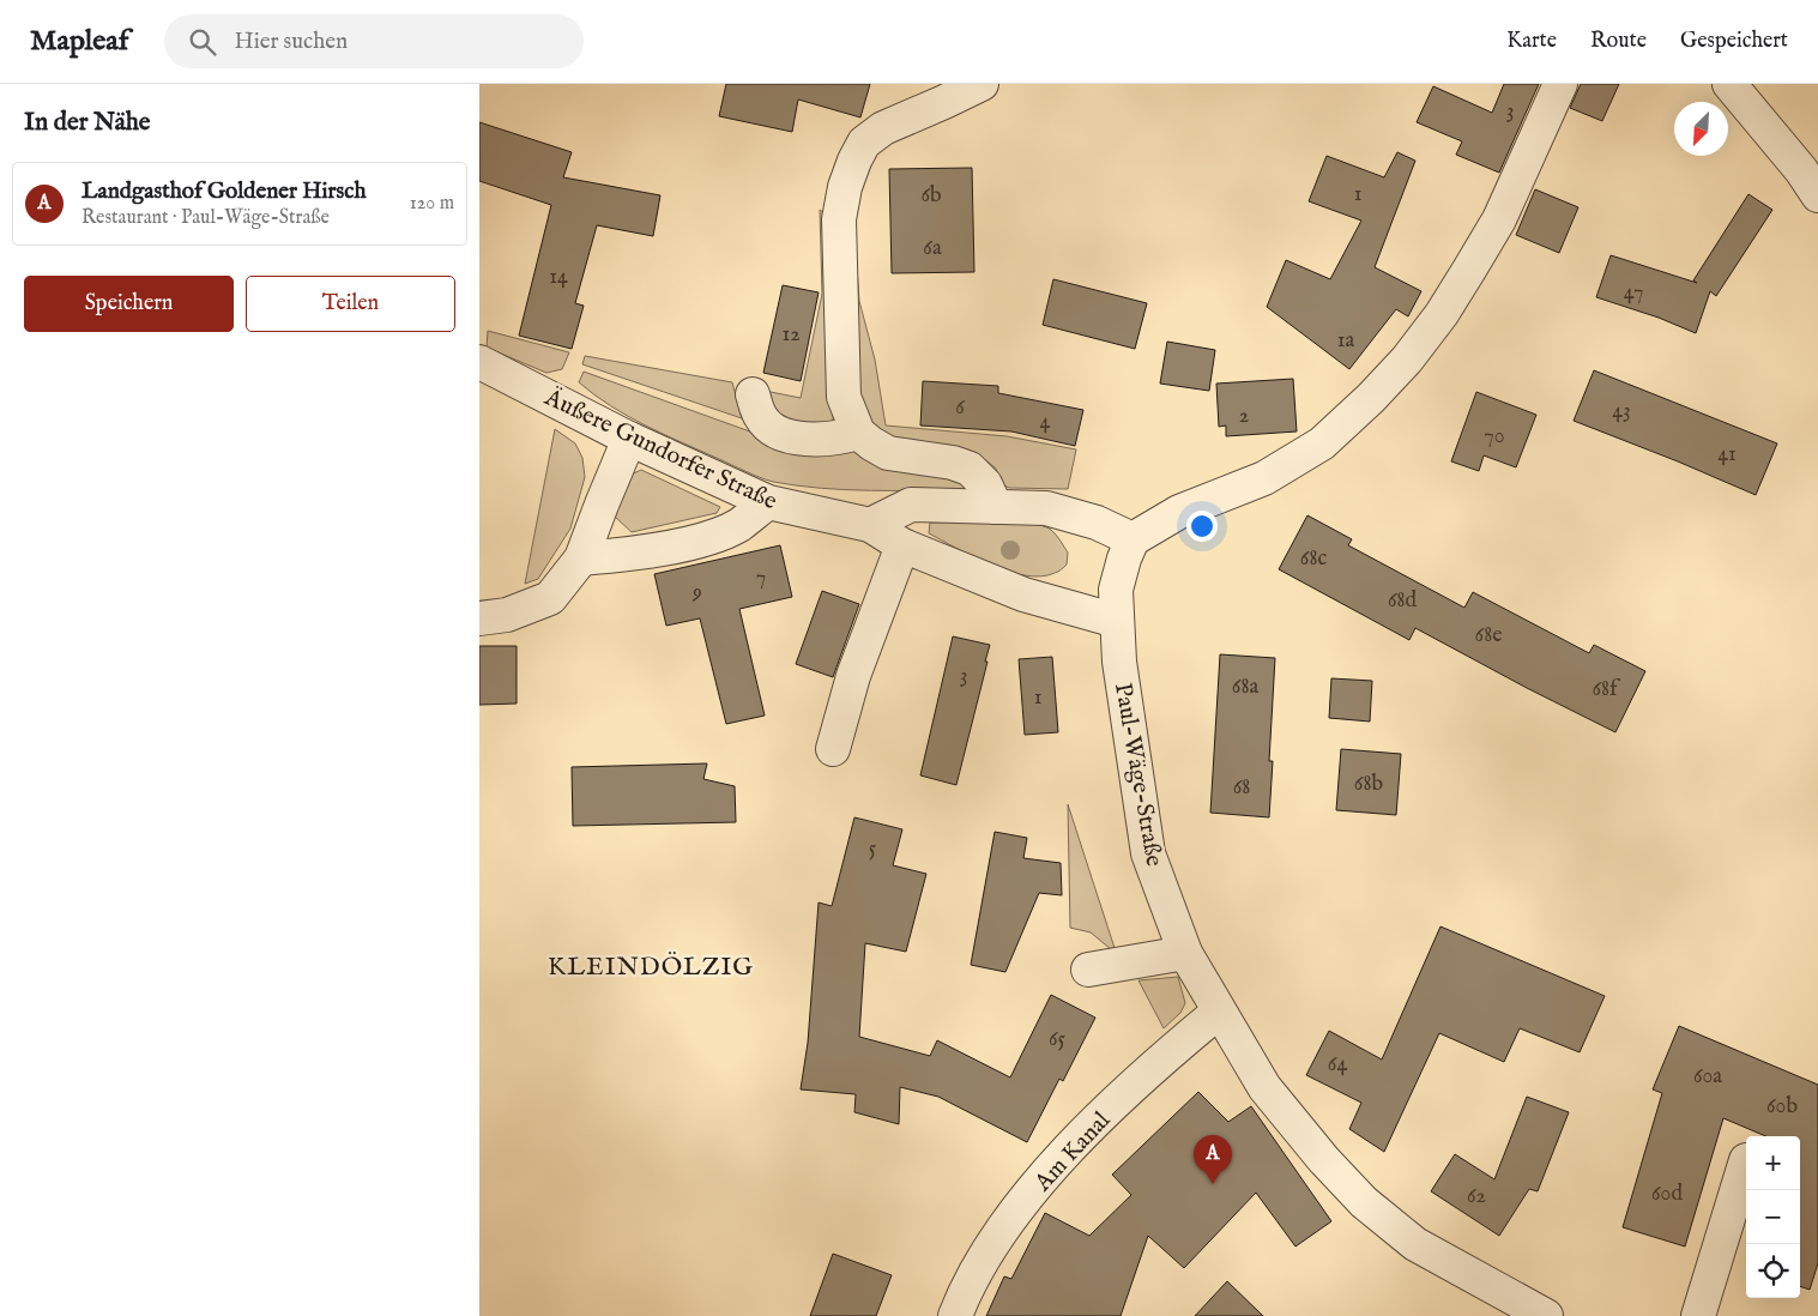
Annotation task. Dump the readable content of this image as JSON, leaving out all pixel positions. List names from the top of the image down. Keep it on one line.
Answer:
{"streets":{"street":["Äußere Gundorfer Straße","Paul-Wäge-Straße","Am Kanal"]},"crossings":[["Äußere Gundorfer Straße","Paul-Wäge-Straße"],["Paul-Wäge-Straße","Am Kanal"]],"districts":["KLEINDÖLZIG"],"house_numbers":["3","1","6b","6a","14","47","12","1a","6","43","2","4","70","41","68c","7","9","68d","68e","3","68a","68f","1","68b","68","5","65","64","60a","60b","60d","62"],"north":"bottom left","page":{"header":"Mapleaf","search":"Hier suchen","nav":["Karte","Route","Gespeichert"],"heading":"In der Nähe","list":[{"mark":"A","name":"Landgasthof Goldener Hirsch","note":"Restaurant · Paul-Wäge-Straße","value":"120 m"}],"buttons":["Speichern","Teilen"],"pins":"A","map_buttons":["+","−"]}}
